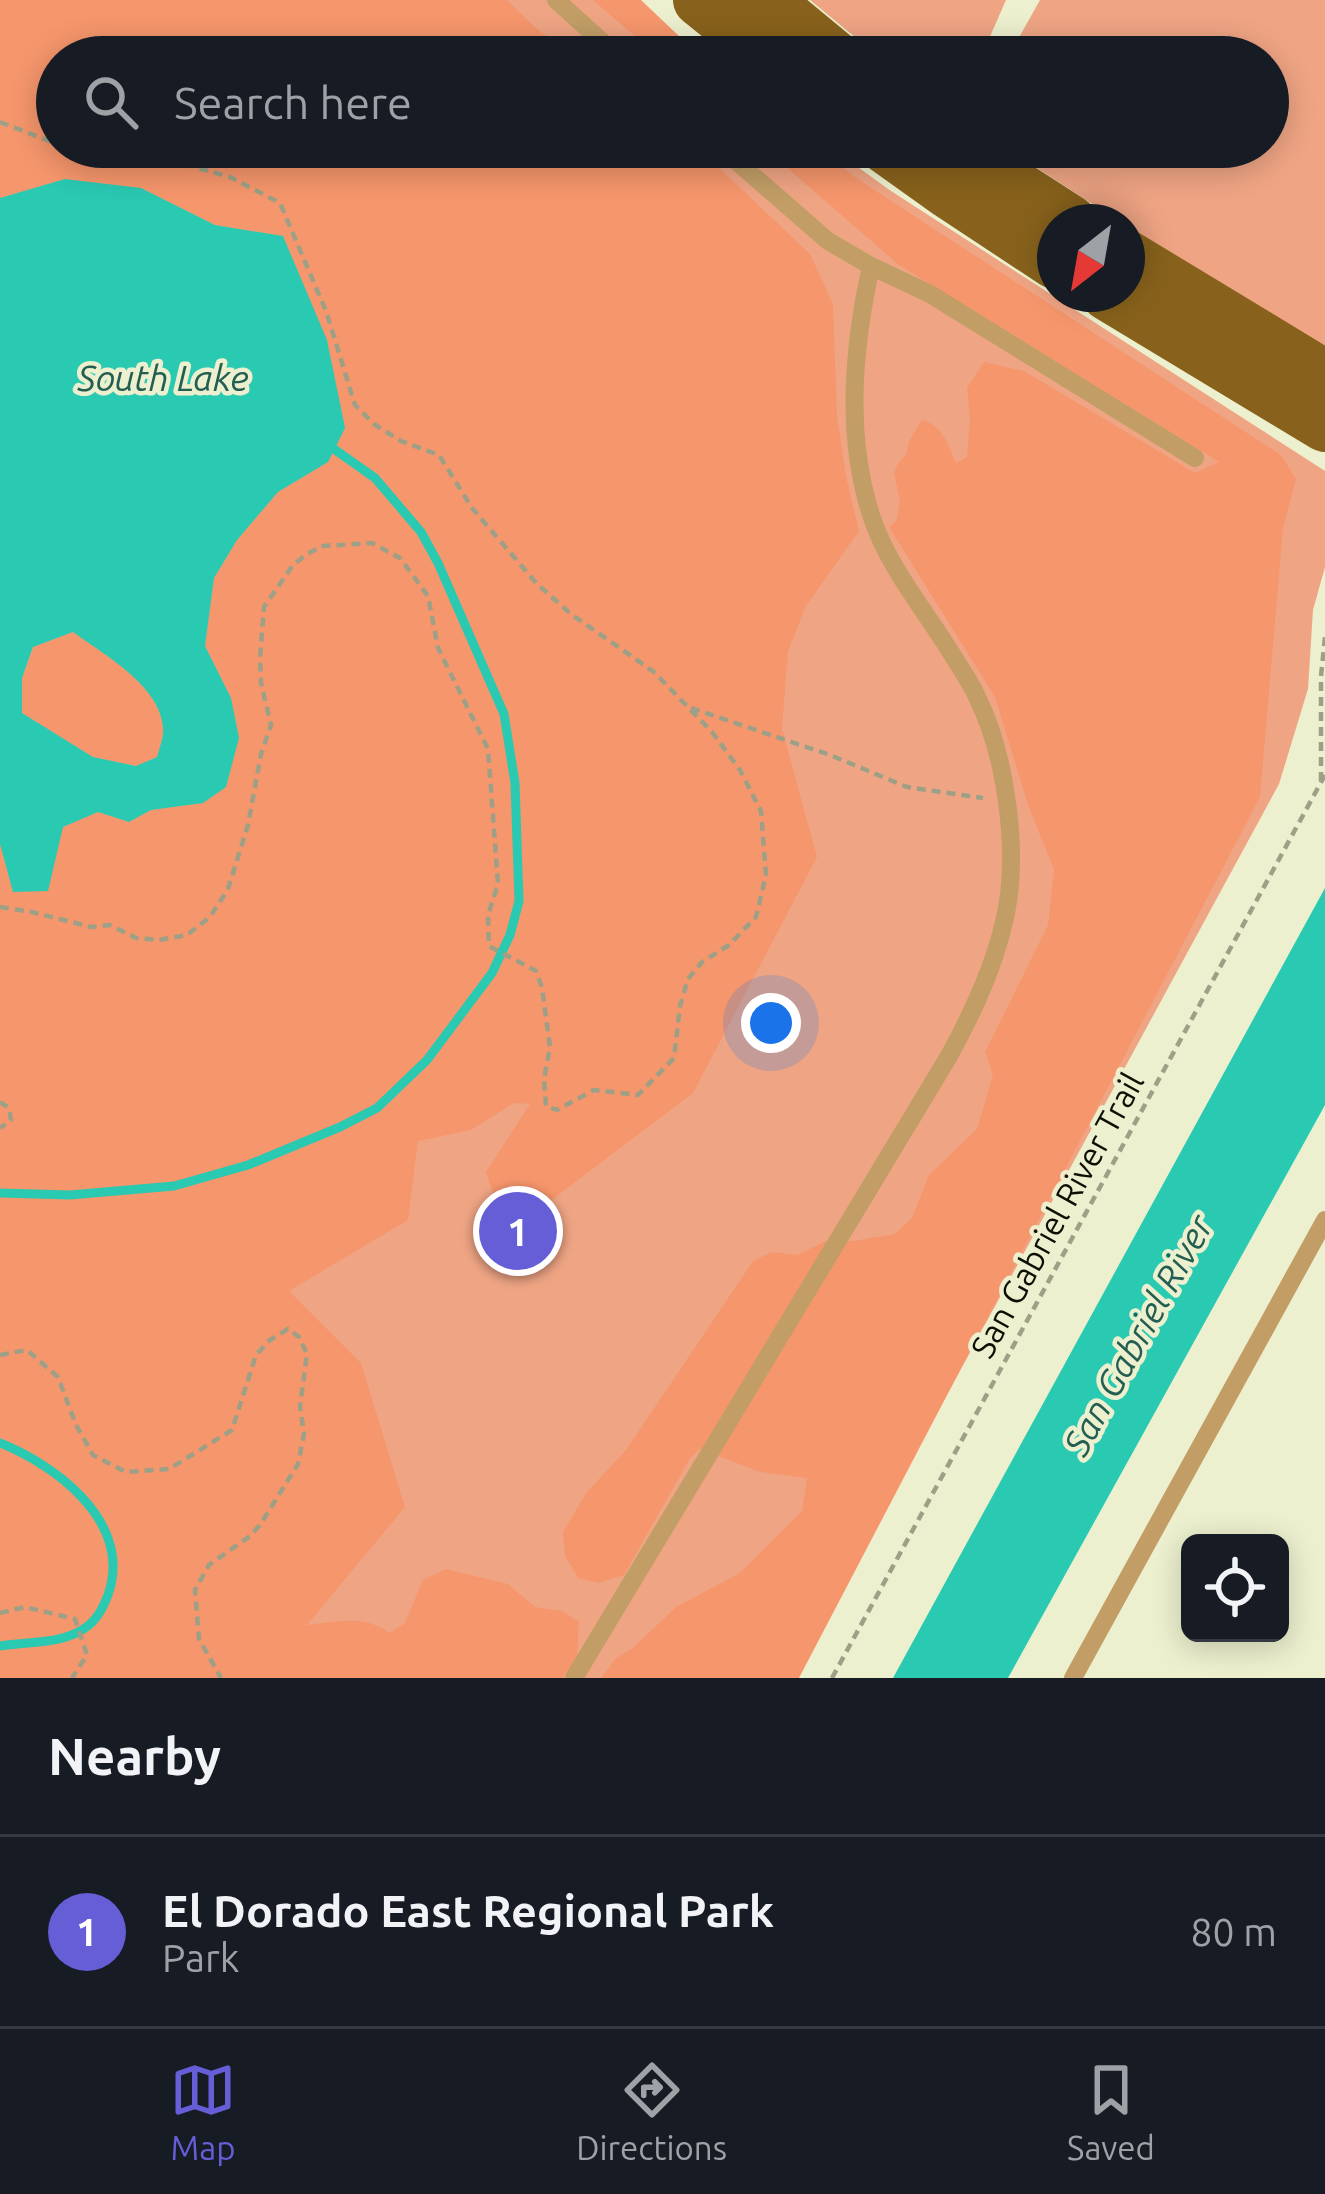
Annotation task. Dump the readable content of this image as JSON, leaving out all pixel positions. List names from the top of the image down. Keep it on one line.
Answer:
{"streets":{"path":["San Gabriel River Trail"]},"water":["South Lake","San Gabriel River"],"north":"bottom left","page":{"search":"Search here","pins":"1","heading":"Nearby","list":[{"mark":"1","name":"El Dorado East Regional Park","note":"Park","value":"80 m"}],"nav":["Map","Directions","Saved"]}}
